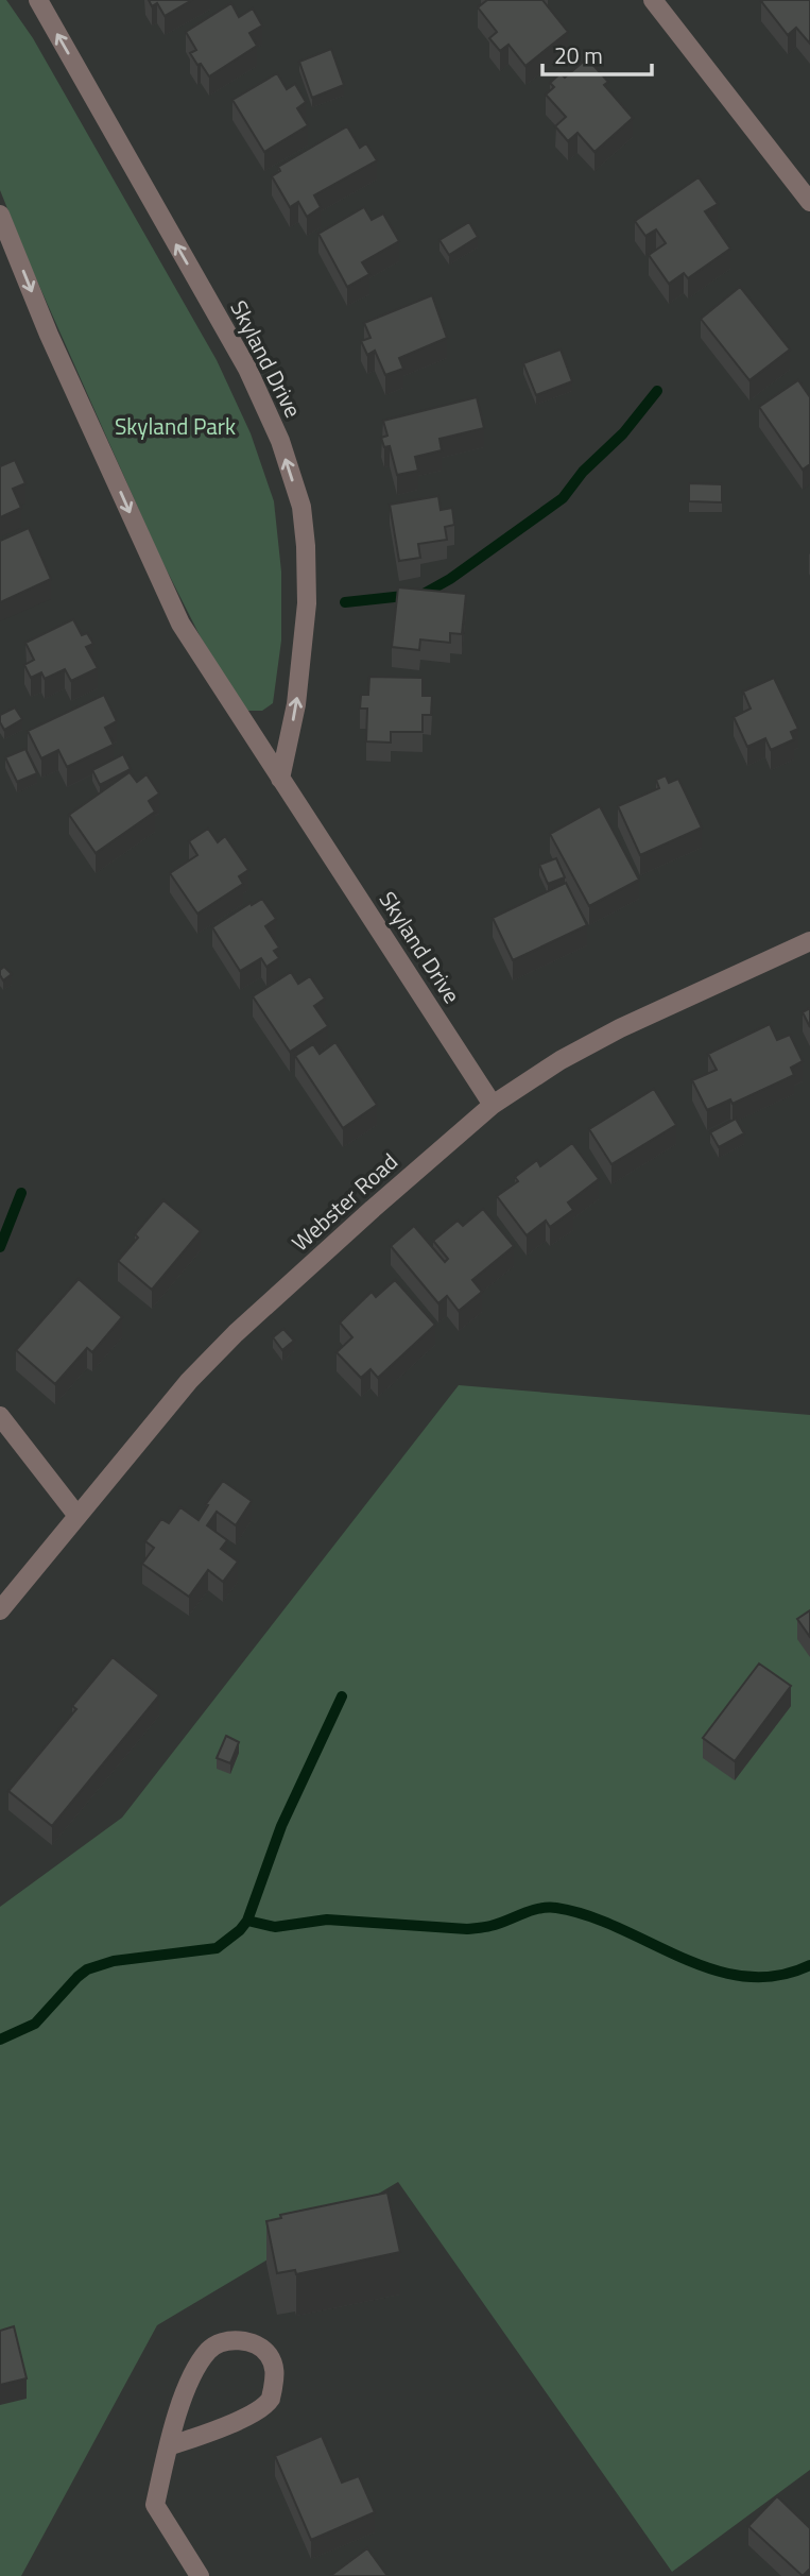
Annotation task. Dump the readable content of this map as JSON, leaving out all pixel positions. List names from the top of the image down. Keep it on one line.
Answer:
{"streets":{"street":["Skyland Drive","Webster Road"]},"crossings":[["Skyland Drive","Webster Road"]],"parks":["Skyland Park"],"scale_bar":"20 m"}
